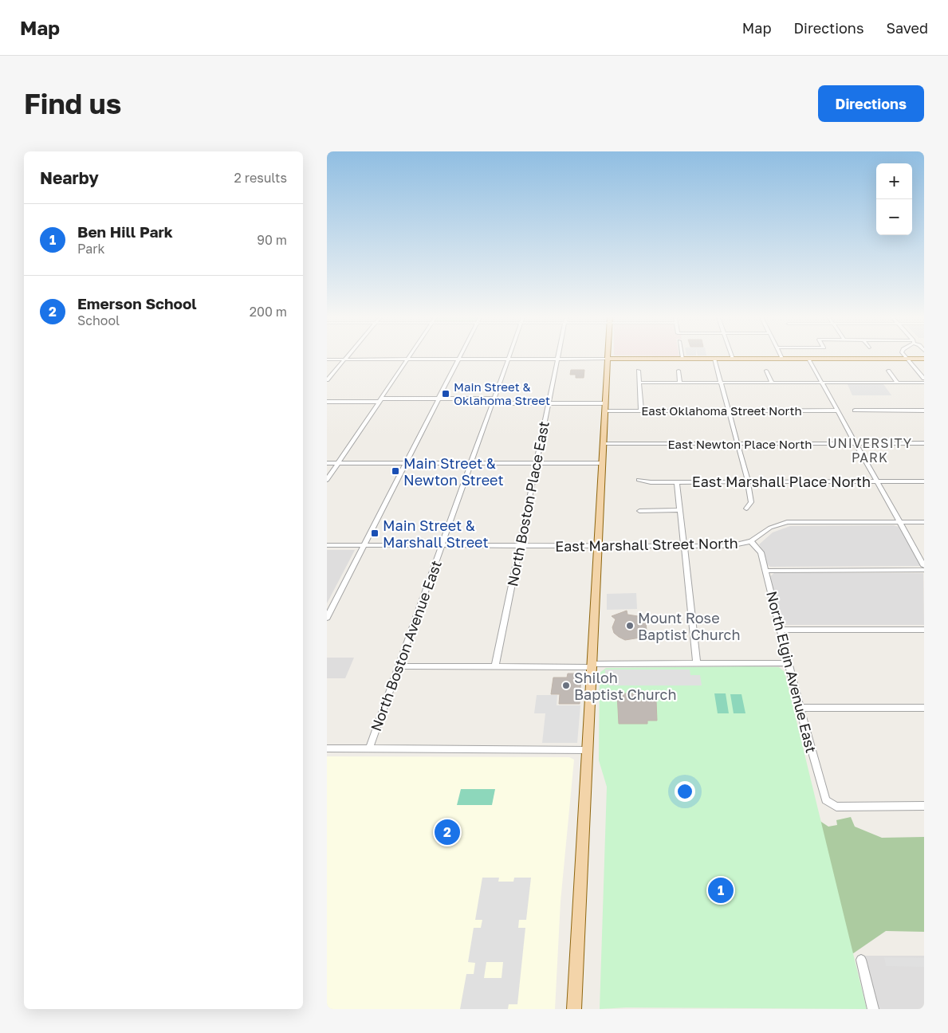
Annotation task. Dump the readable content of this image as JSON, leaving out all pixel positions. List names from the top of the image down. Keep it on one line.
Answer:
{"streets":{"street":["East Oklahoma Street North","East Newton Place North","East Marshall Place North","North Boston Place East","East Marshall Street North","North Boston Avenue East","North Elgin Avenue East"]},"crossings":[["North Boston Place East","East Marshall Street North"],["East Marshall Street North","North Boston Avenue East"],["East Marshall Street North","North Elgin Avenue East"]],"districts":["UNIVERSITY PARK"],"places":{"transit":["Main Street & Oklahoma Street","Main Street & Newton Street","Main Street & Marshall Street"],"other":["Mount Rose Baptist Church","Shiloh Baptist Church"]},"page":{"header":"Map","nav":["Map","Directions","Saved"],"buttons":"Directions","title":"Find us","heading":["Nearby","2 results"],"map_buttons":["+","−"],"list":[{"mark":"1","name":"Ben Hill Park","note":"Park","value":"90 m"},{"mark":"2","name":"Emerson School","note":"School","value":"200 m"}],"pins":["2","1"]}}
